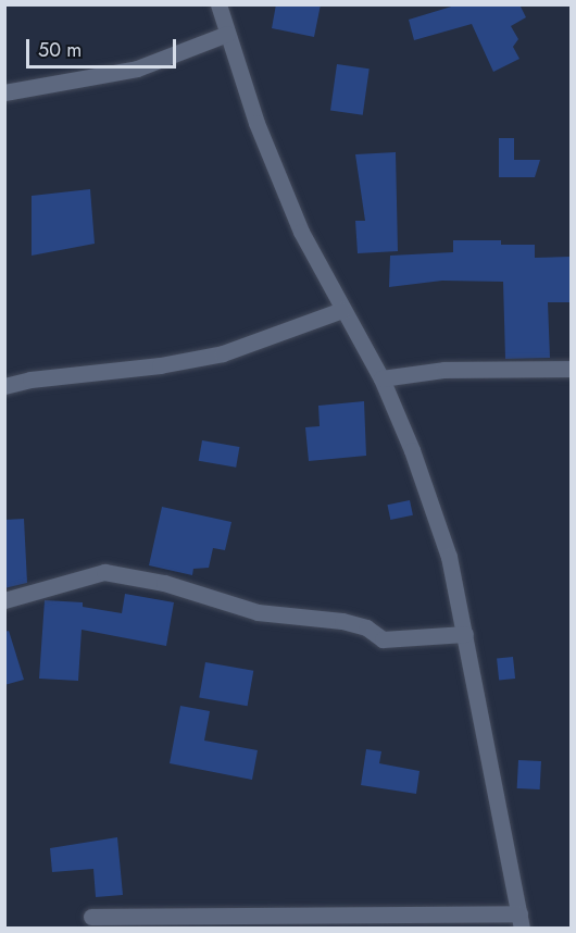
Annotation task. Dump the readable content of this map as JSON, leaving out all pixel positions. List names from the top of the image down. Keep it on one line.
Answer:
{"scale_bar":"50 m"}
